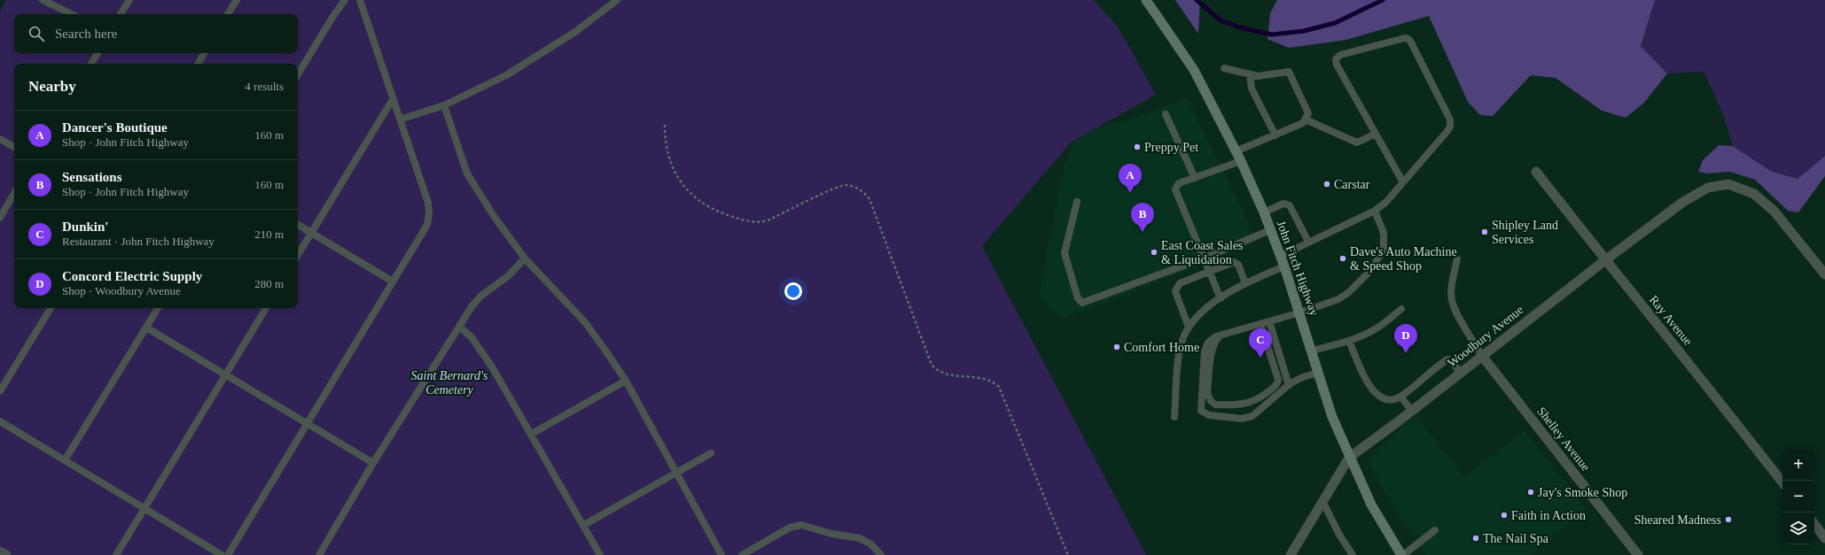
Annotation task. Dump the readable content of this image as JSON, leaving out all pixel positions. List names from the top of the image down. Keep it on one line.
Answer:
{"streets":{"main road":["John Fitch Highway"],"street":["Ray Avenue","Woodbury Avenue","Shelley Avenue"]},"crossings":[["John Fitch Highway","Woodbury Avenue"],["Ray Avenue","Woodbury Avenue"],["Woodbury Avenue","Shelley Avenue"]],"parks":["Saint Bernard's Cemetery"],"places":["Preppy Pet","Carstar","Shipley Land Services","East Coast Sales & Liquidation","Dave's Auto Machine & Speed Shop","Comfort Home","Jay's Smoke Shop","Faith in Action","Sheared Madness","The Nail Spa"],"page":{"search":"Search here","heading":["Nearby","4 results"],"list":[{"mark":"A","name":"Dancer's Boutique","note":"Shop · John Fitch Highway","value":"160 m"},{"mark":"B","name":"Sensations","note":"Shop · John Fitch Highway","value":"160 m"},{"mark":"C","name":"Dunkin'","note":"Restaurant · John Fitch Highway","value":"210 m"},{"mark":"D","name":"Concord Electric Supply","note":"Shop · Woodbury Avenue","value":"280 m"}],"pins":["A","B","D","C"],"map_buttons":["+","−"]}}
